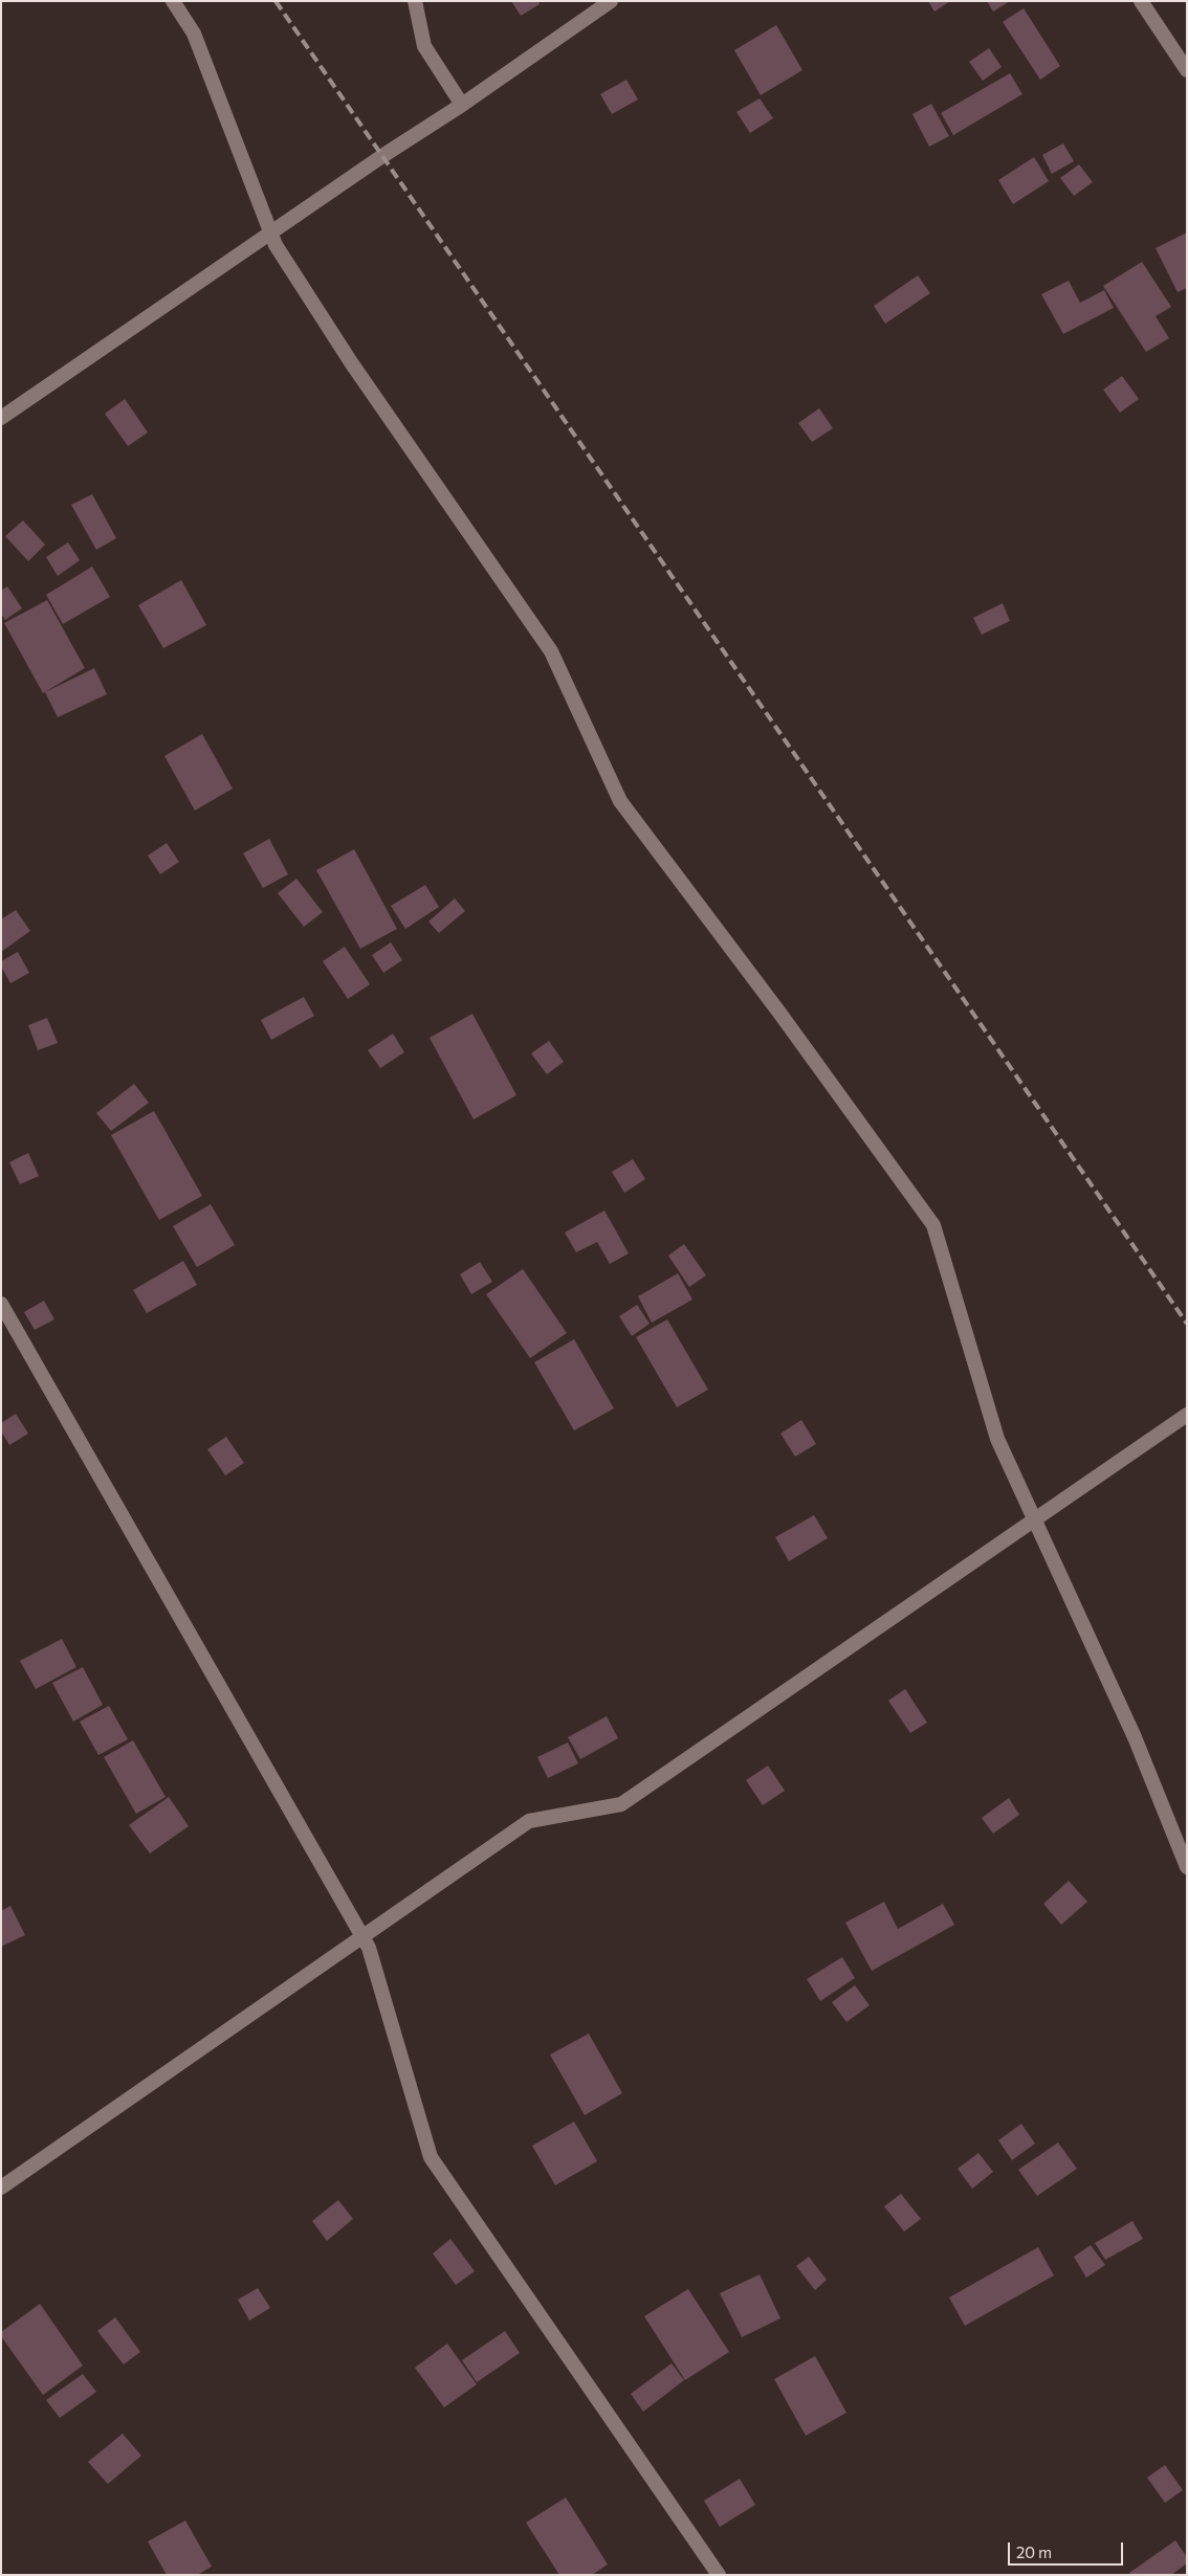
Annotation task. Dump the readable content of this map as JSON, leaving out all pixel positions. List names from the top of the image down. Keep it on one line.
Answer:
{"scale_bar":"20 m"}
